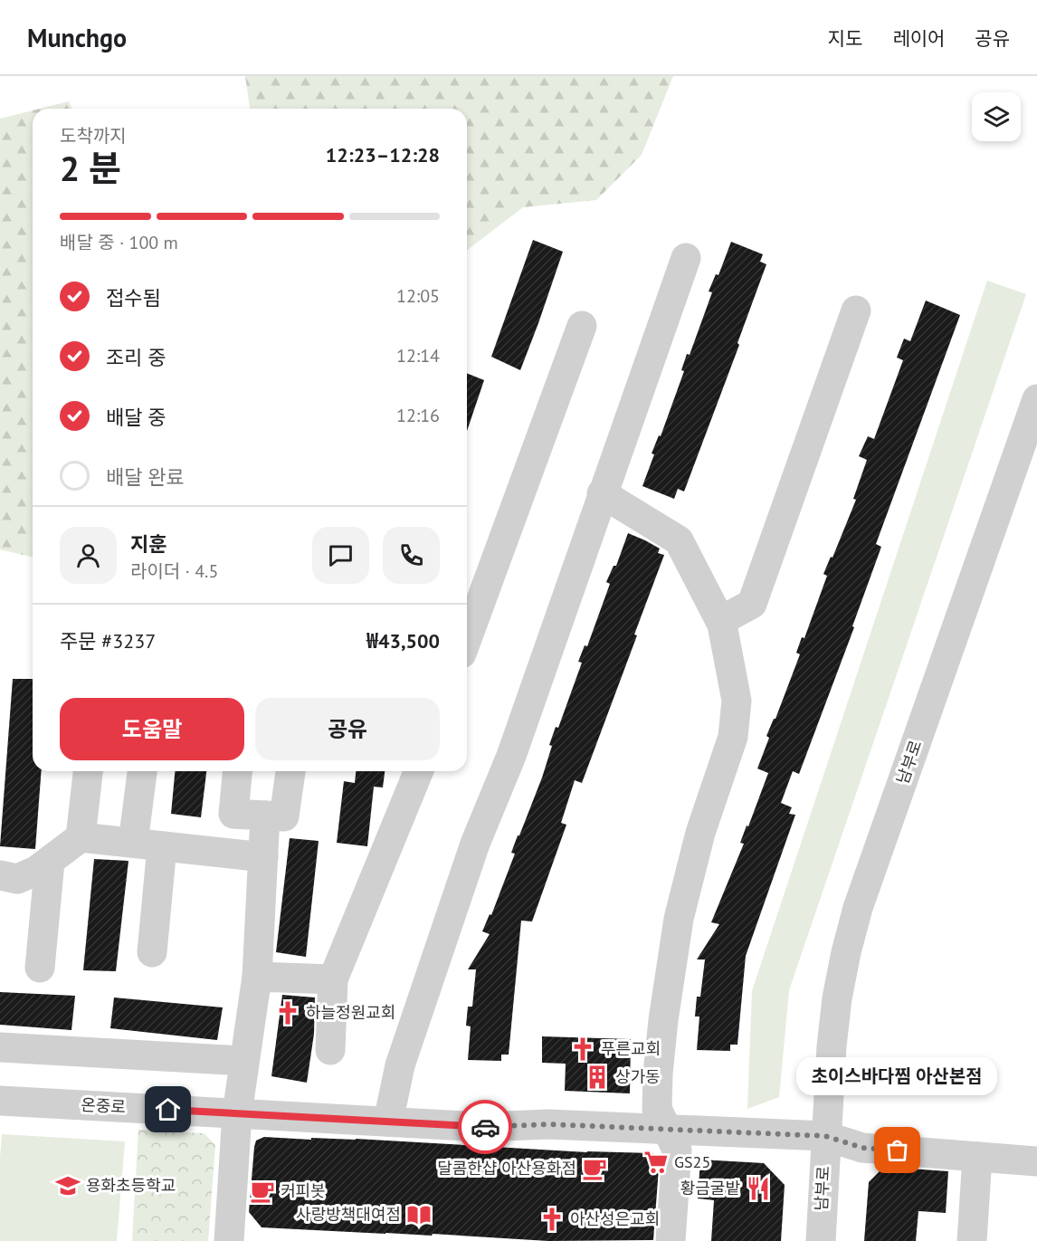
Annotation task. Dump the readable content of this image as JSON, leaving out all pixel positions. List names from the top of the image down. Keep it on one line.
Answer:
{"streets":{"street":["남부로","온중로"]},"crossings":[["남부로","온중로"]],"places":{"church":["하늘정원교회","푸른교회","아산성은교회"],"building":["상가동"],"other":["초이스바다찜 아산본점"],"supermarket":["GS25"],"cafe":["달콤한샵 아산용화점","커피봇"],"school or university":["용화초등학교"],"restaurant":["황금굴밭"],"library":["사랑방책대여점"]},"page":{"header":"Munchgo","nav":["지도","레이어","공유"],"heading":["2 분","도착까지","12:23–12:28"],"panel":["지훈","라이더 · 4.5","주문 #3237","₩43,500"],"bar":"배달 중 · 100 m","list":[["접수됨","12:05"],["조리 중","12:14"],["배달 중","12:16"],"배달 완료"],"buttons":["도움말","공유"],"bubble":"초이스바다찜 아산본점"}}
